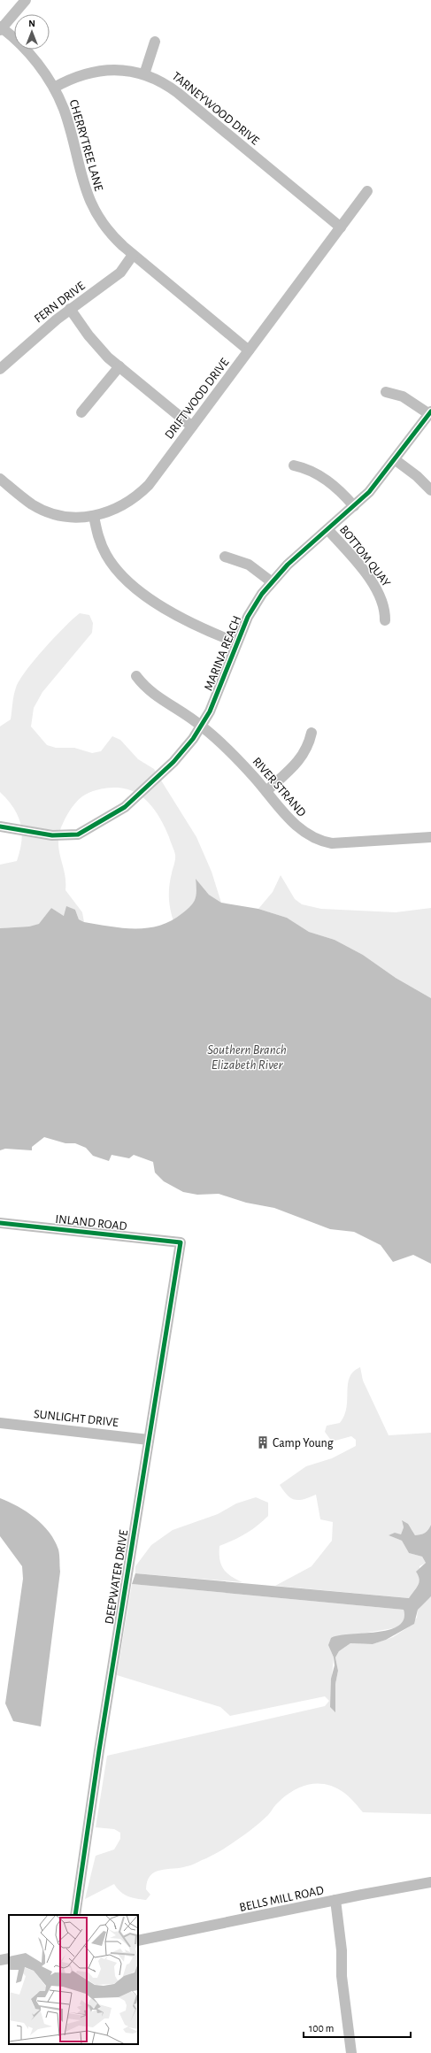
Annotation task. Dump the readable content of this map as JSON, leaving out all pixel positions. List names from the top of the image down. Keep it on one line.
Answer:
{"streets":{"street":["TARNEYWOOD DRIVE","CHERRYTREE LANE","FERN DRIVE","DRIFTWOOD DRIVE","BOTTOM QUAY","MARINA REACH","RIVER STRAND","INLAND ROAD","SUNLIGHT DRIVE","DEEPWATER DRIVE","BELLS MILL ROAD"]},"crossings":[["TARNEYWOOD DRIVE","CHERRYTREE LANE"],["TARNEYWOOD DRIVE","DRIFTWOOD DRIVE"],["CHERRYTREE LANE","FERN DRIVE"],["CHERRYTREE LANE","DRIFTWOOD DRIVE"],["BOTTOM QUAY","MARINA REACH"],["MARINA REACH","RIVER STRAND"],["INLAND ROAD","DEEPWATER DRIVE"],["SUNLIGHT DRIVE","DEEPWATER DRIVE"]],"water":["Southern Branch Elizabeth River"],"places":{"building":["Camp Young"]},"scale_bar":"100 m","north":"top"}
